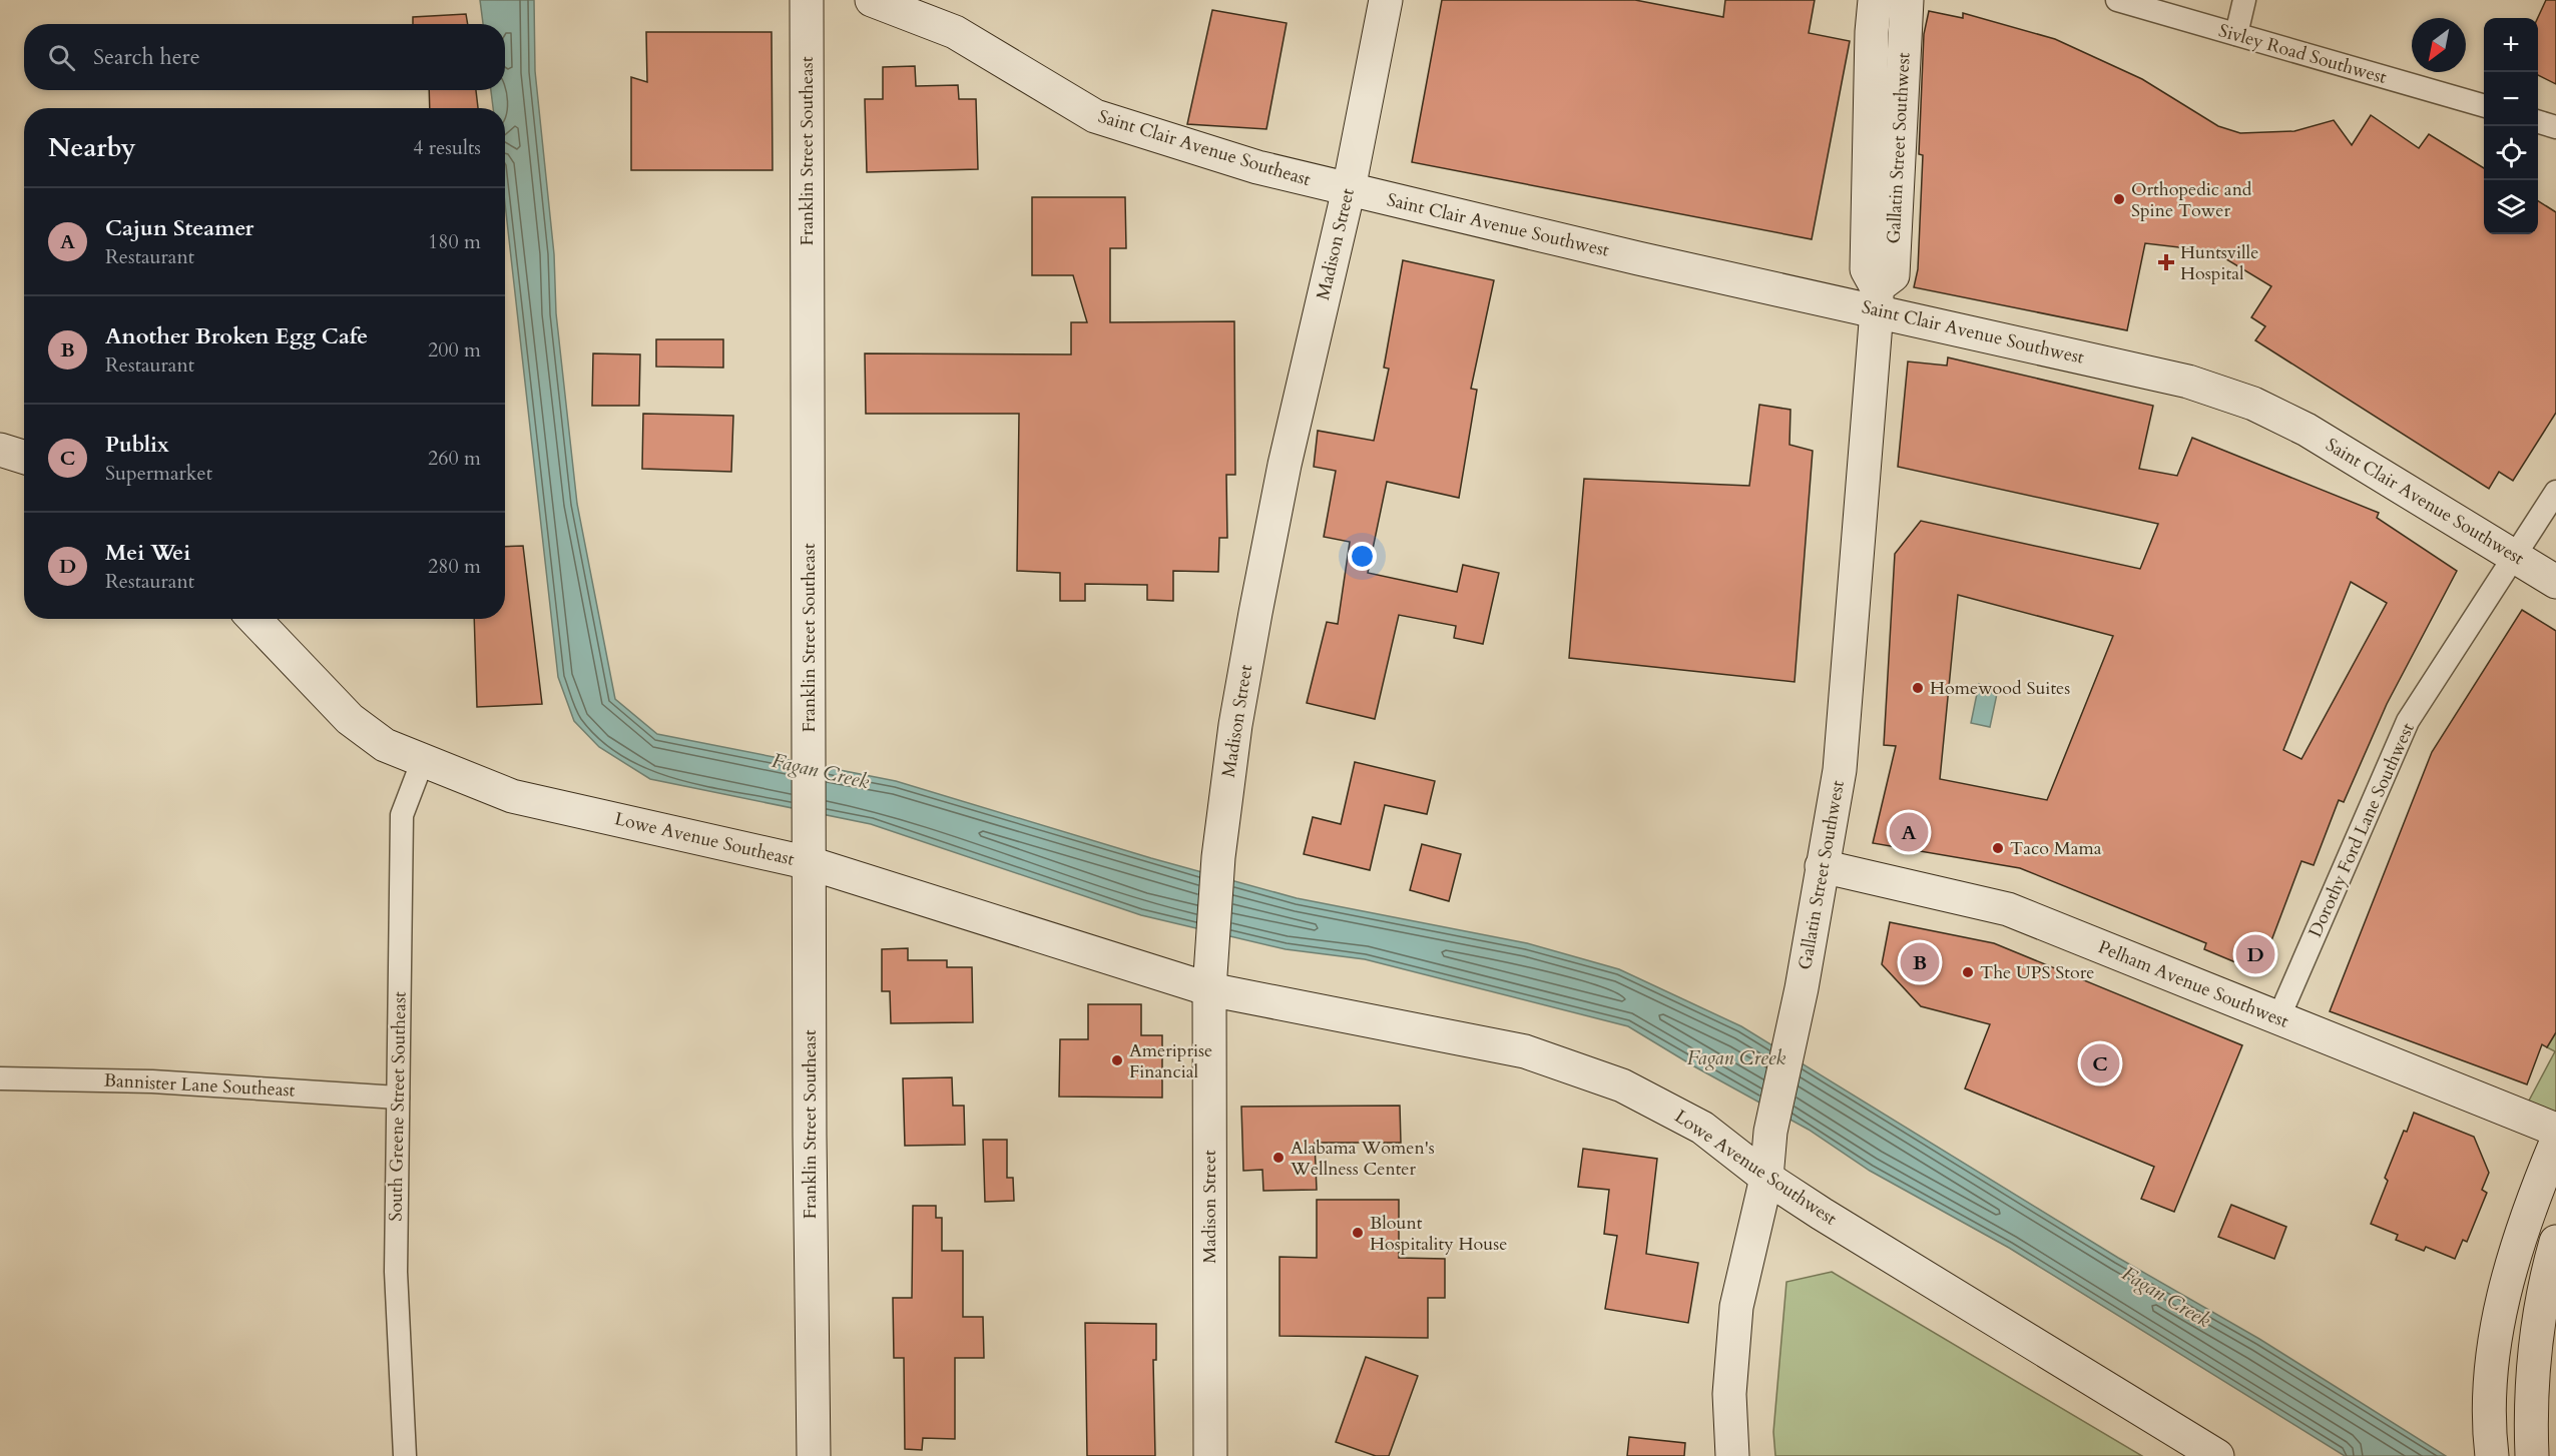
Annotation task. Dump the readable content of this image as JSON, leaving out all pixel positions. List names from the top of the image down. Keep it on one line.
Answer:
{"streets":{"street":["Sivley Road Southwest","Saint Clair Avenue Southeast","Gallatin Street Southwest","Franklin Street Southeast","Saint Clair Avenue Southwest","Madison Street","Dorothy Ford Lane Southwest","Lowe Avenue Southeast","Pelham Avenue Southwest","Bannister Lane Southeast","South Greene Street Southeast","Lowe Avenue Southwest"]},"crossings":[["Saint Clair Avenue Southeast","Saint Clair Avenue Southwest"],["Saint Clair Avenue Southeast","Madison Street"],["Gallatin Street Southwest","Saint Clair Avenue Southwest"],["Gallatin Street Southwest","Pelham Avenue Southwest"],["Gallatin Street Southwest","Lowe Avenue Southwest"],["Franklin Street Southeast","Lowe Avenue Southeast"],["Saint Clair Avenue Southwest","Madison Street"],["Saint Clair Avenue Southwest","Dorothy Ford Lane Southwest"],["Madison Street","Lowe Avenue Southeast"],["Madison Street","Lowe Avenue Southwest"],["Dorothy Ford Lane Southwest","Pelham Avenue Southwest"],["Lowe Avenue Southeast","South Greene Street Southeast"],["Lowe Avenue Southeast","Lowe Avenue Southwest"],["Bannister Lane Southeast","South Greene Street Southeast"]],"water":["Fagan Creek"],"places":{"other":["Orthopedic and Spine Tower","Homewood Suites","Taco Mama","The UPS Store","Ameriprise Financial","Alabama Women's Wellness Center","Blount Hospitality House"],"health":["Huntsville Hospital"]},"north":"bottom left","page":{"map_buttons":["+","−"],"search":"Search here","heading":["Nearby","4 results"],"list":[{"mark":"A","name":"Cajun Steamer","note":"Restaurant","value":"180 m"},{"mark":"B","name":"Another Broken Egg Cafe","note":"Restaurant","value":"200 m"},{"mark":"C","name":"Publix","note":"Supermarket","value":"260 m"},{"mark":"D","name":"Mei Wei","note":"Restaurant","value":"280 m"}],"pins":["A","D","B","C"]}}
